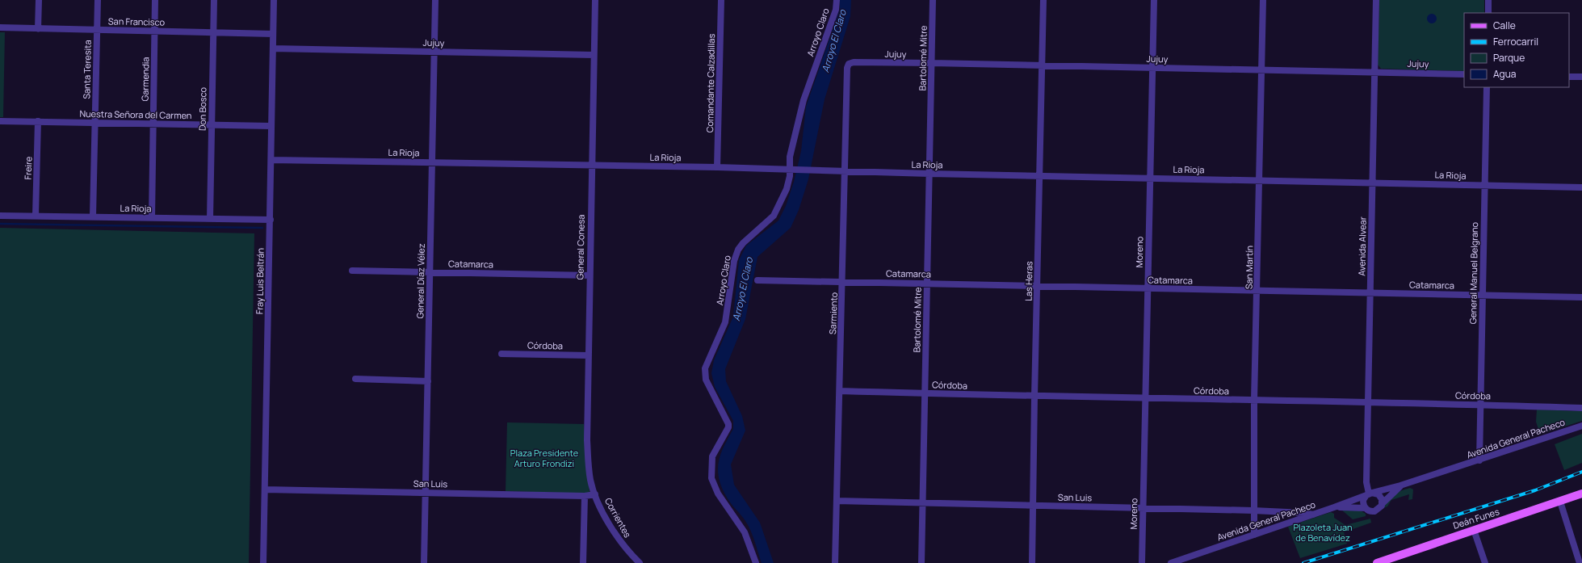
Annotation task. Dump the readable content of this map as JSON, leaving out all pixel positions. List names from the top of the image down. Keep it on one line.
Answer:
{"streets":{"main road":["Deán Funes"],"street":["San Francisco","Arroyo Claro","Jujuy","Bartolomé Mitre","Santa Teresita","Garmendia","Comandante Calzadillas","Don Bosco","Nuestra Señora del Carmen","La Rioja","Freire","Avenida Alvear","General Conesa","Moreno","Catamarca","San Martín","General Manuel Belgrano","Fray Luis Beltrán","General Díaz Vélez","Las Heras","Sarmiento","Córdoba","Avenida General Pacheco","San Luis","Corrientes"]},"crossings":[["San Francisco","Santa Teresita"],["San Francisco","Garmendia"],["San Francisco","Don Bosco"],["San Francisco","Fray Luis Beltrán"],["Arroyo Claro","La Rioja"],["Jujuy","Bartolomé Mitre"],["Jujuy","Avenida Alvear"],["Jujuy","General Conesa"],["Jujuy","Moreno"],["Jujuy","San Martín"],["Jujuy","Fray Luis Beltrán"],["Jujuy","General Díaz Vélez"],["Jujuy","Las Heras"],["Jujuy","Sarmiento"],["Bartolomé Mitre","La Rioja"],["Bartolomé Mitre","Catamarca"],["Bartolomé Mitre","Córdoba"],["Bartolomé Mitre","San Luis"],["Santa Teresita","Nuestra Señora del Carmen"],["Santa Teresita","La Rioja"],["Garmendia","Nuestra Señora del Carmen"],["Garmendia","La Rioja"],["Comandante Calzadillas","La Rioja"],["Don Bosco","Nuestra Señora del Carmen"],["Don Bosco","La Rioja"],["Nuestra Señora del Carmen","Freire"],["Nuestra Señora del Carmen","Fray Luis Beltrán"],["La Rioja","Freire"],["La Rioja","Avenida Alvear"],["La Rioja","General Conesa"],["La Rioja","Moreno"],["La Rioja","San Martín"],["La Rioja","General Manuel Belgrano"],["La Rioja","Fray Luis Beltrán"],["La Rioja","General Díaz Vélez"],["La Rioja","Las Heras"],["La Rioja","Sarmiento"],["Avenida Alvear","Catamarca"],["Avenida Alvear","Córdoba"],["Avenida Alvear","Avenida General Pacheco"],["General Conesa","Catamarca"],["General Conesa","Córdoba"],["General Conesa","San Luis"],["General Conesa","Corrientes"],["Moreno","Catamarca"],["Moreno","Córdoba"],["Moreno","San Luis"],["Catamarca","San Martín"],["Catamarca","General Manuel Belgrano"],["Catamarca","General Díaz Vélez"],["Catamarca","Las Heras"],["Catamarca","Sarmiento"],["San Martín","Córdoba"],["San Martín","Avenida General Pacheco"],["San Martín","San Luis"],["General Manuel Belgrano","Córdoba"],["General Manuel Belgrano","Avenida General Pacheco"],["Fray Luis Beltrán","San Luis"],["General Díaz Vélez","San Luis"],["Las Heras","Córdoba"],["Las Heras","San Luis"],["Sarmiento","Córdoba"],["Sarmiento","San Luis"],["Avenida General Pacheco","San Luis"],["San Luis","Corrientes"]],"water":["Arroyo El Claro"],"parks":["Plaza Presidente Arturo Frondizi","Plazoleta Juan de Benavídez"],"legend":["Calle","Ferrocarril","Parque","Agua"]}
